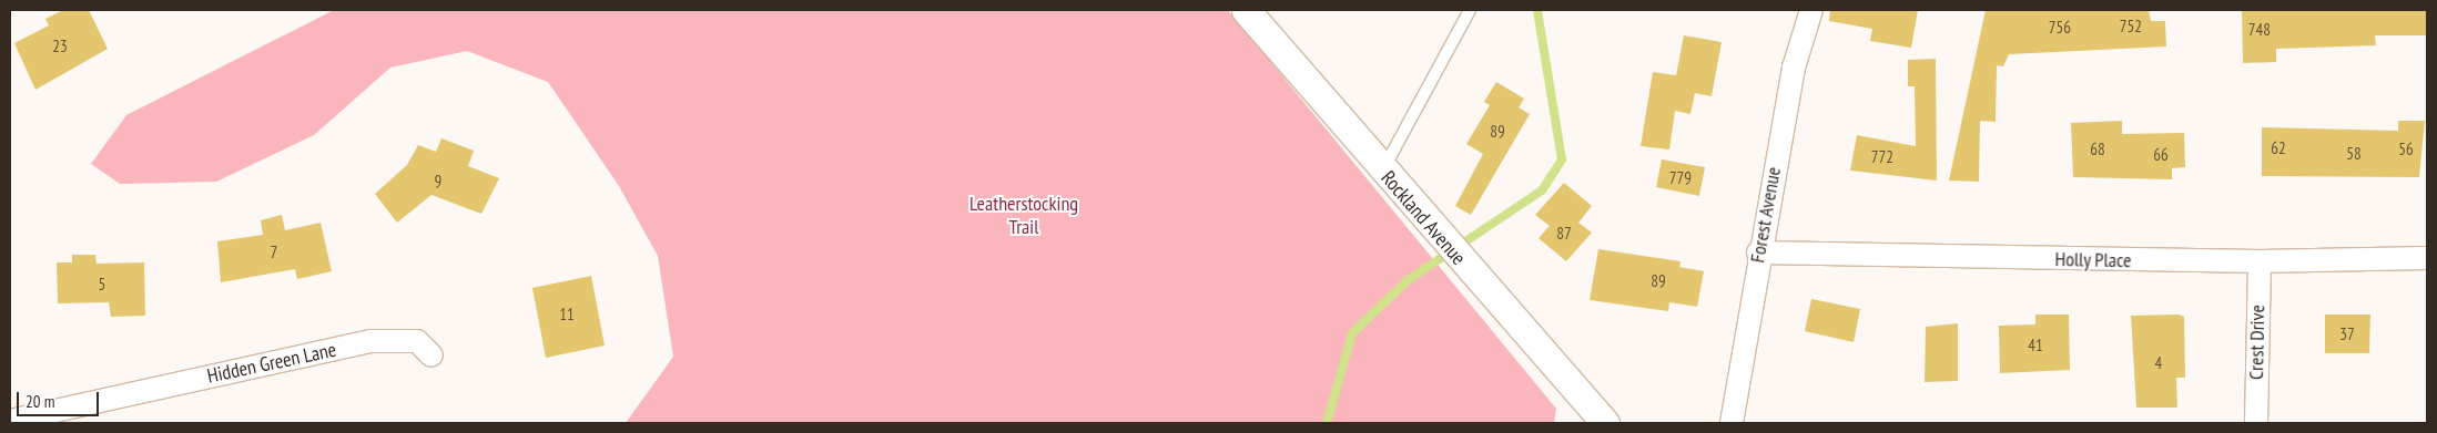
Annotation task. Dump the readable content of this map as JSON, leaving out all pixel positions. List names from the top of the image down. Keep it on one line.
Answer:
{"streets":{"street":["Forest Avenue","Rockland Avenue","Holly Place","Crest Drive","Hidden Green Lane"]},"crossings":[["Forest Avenue","Holly Place"],["Holly Place","Crest Drive"]],"parks":["Leatherstocking Trail"],"house_numbers":["752","756","748","23","89","62","68","56","58","66","772","779","9","87","7","89","5","11","37","41","4"],"scale_bar":"20 m"}
